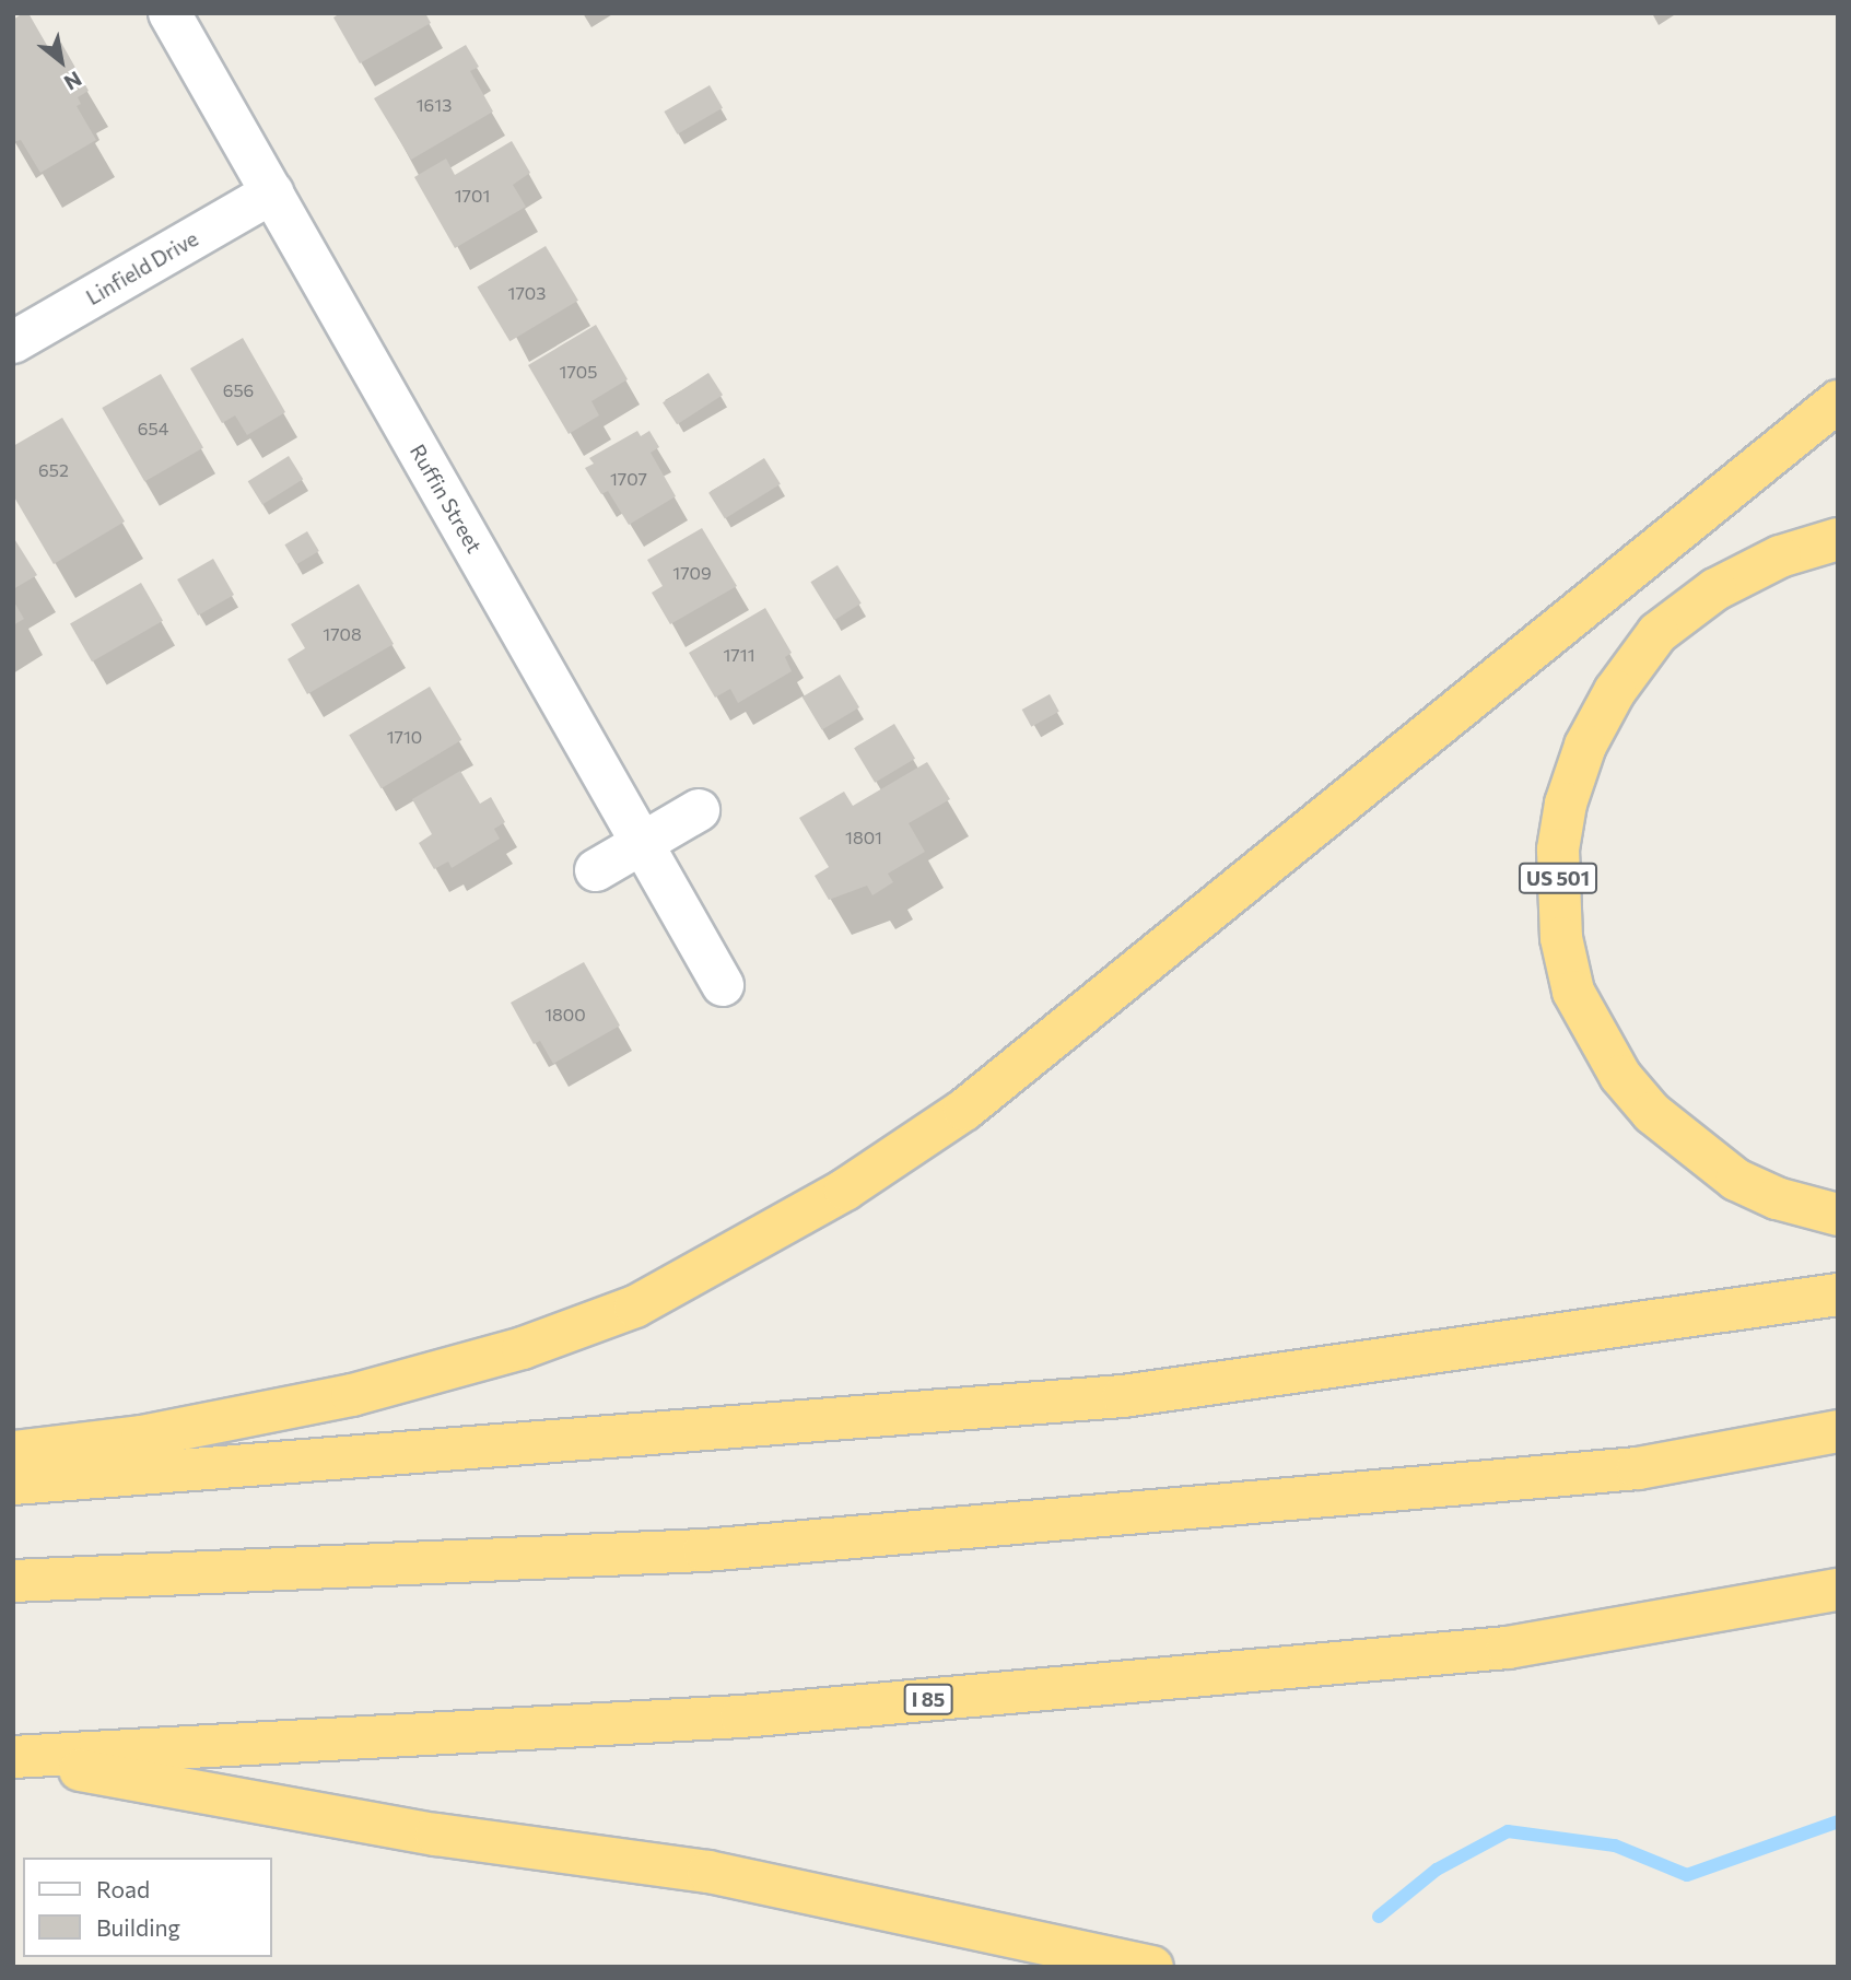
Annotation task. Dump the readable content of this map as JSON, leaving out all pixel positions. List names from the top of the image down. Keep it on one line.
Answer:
{"streets":{"highway":["US 501","I 85"],"street":["Linfield Drive","Ruffin Street"]},"crossings":[["Linfield Drive","Ruffin Street"]],"house_numbers":["1613","1701","1703","1705","656","654","652","1707","1709","1708","1711","1710","1801","1800"],"legend":["Road","Building"],"north":"bottom right"}
